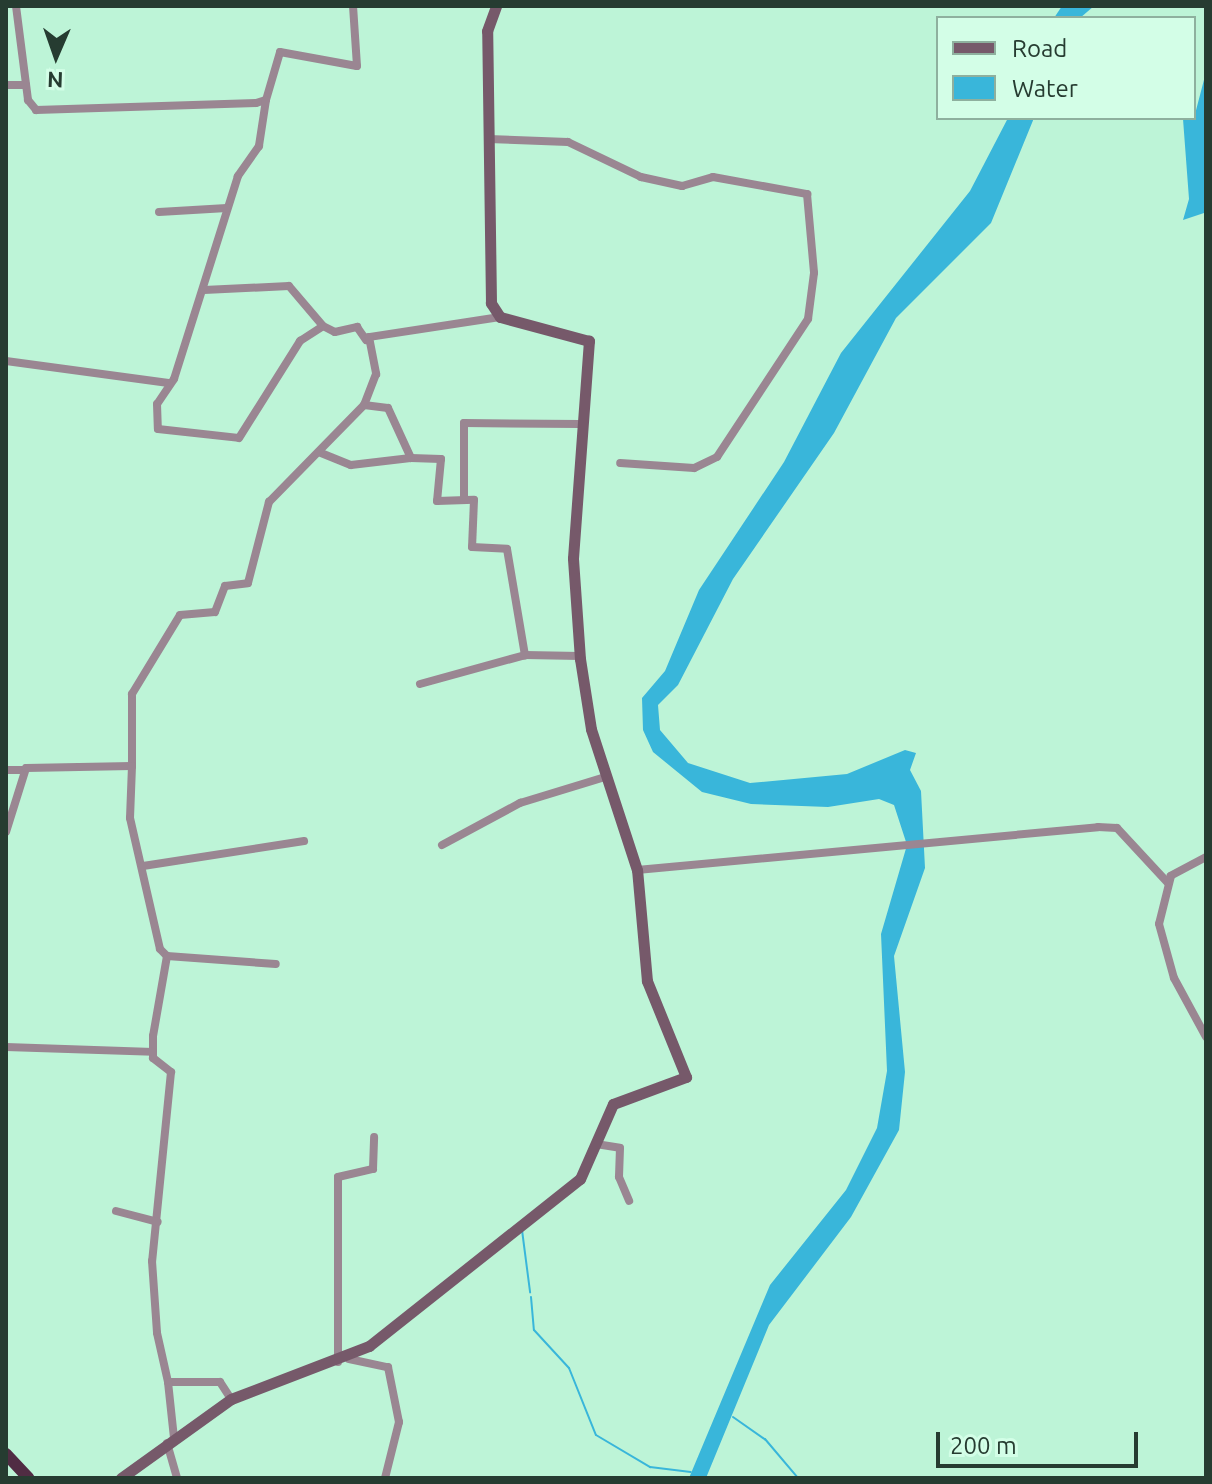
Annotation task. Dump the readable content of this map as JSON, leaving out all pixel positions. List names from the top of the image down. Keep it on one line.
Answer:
{"legend":["Road","Water"],"scale_bar":"200 m","north":"bottom"}
